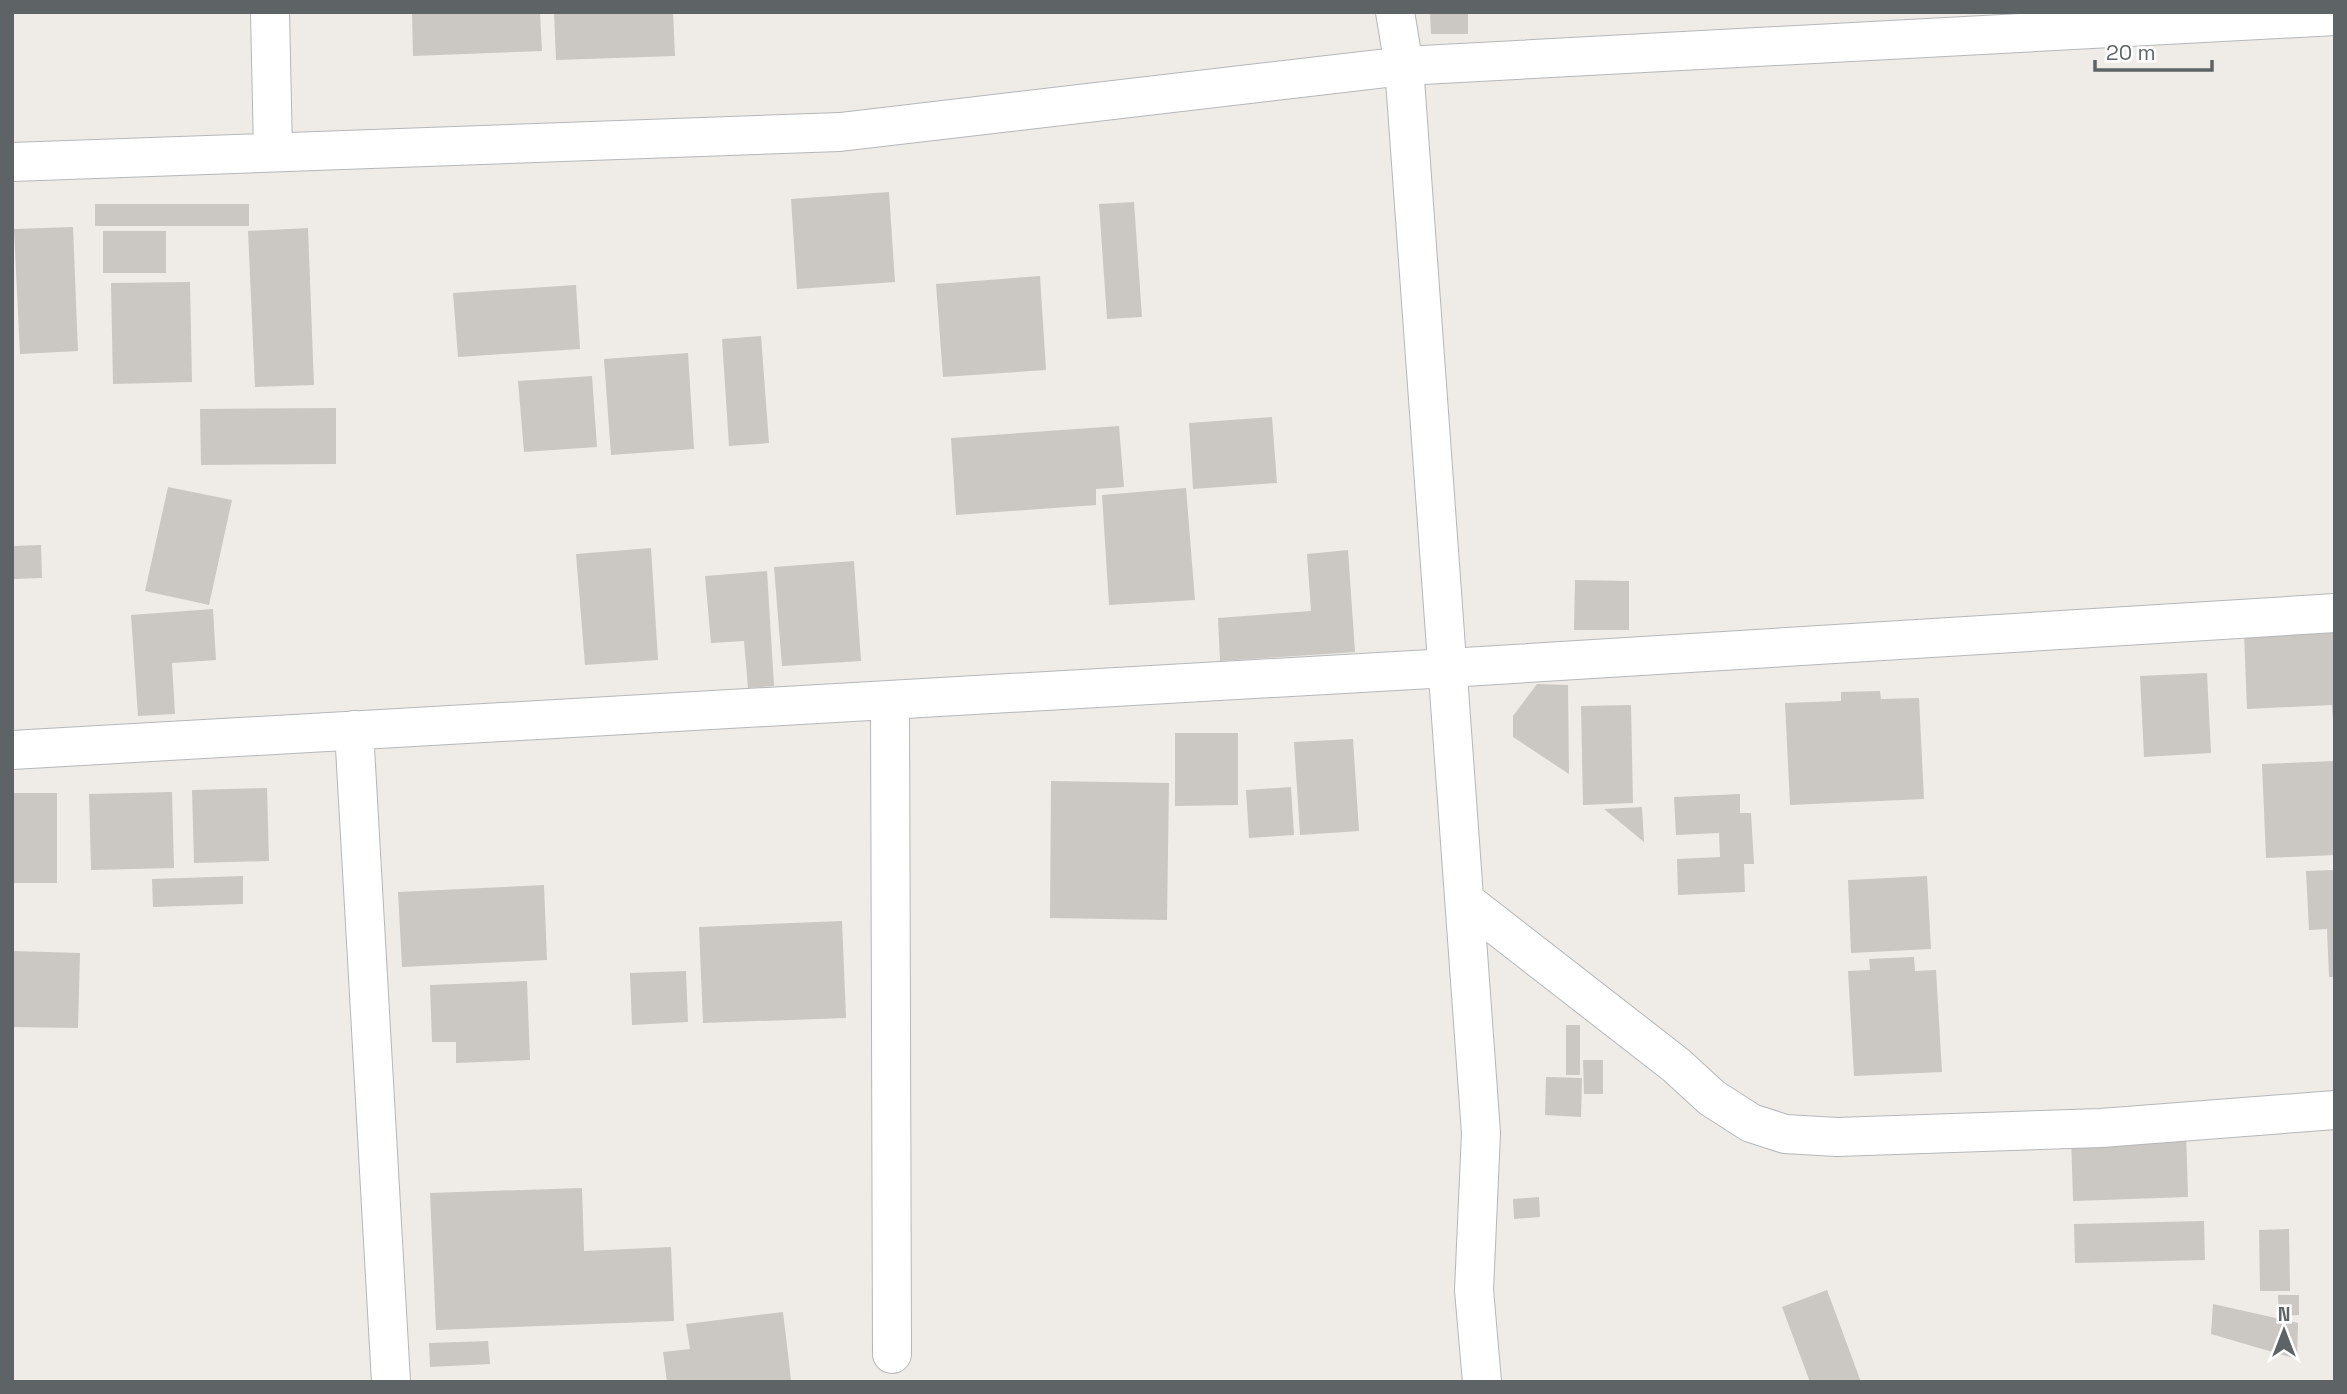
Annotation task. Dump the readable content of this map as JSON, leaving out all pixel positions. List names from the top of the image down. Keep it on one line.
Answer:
{"scale_bar":"20 m","north":"top"}
